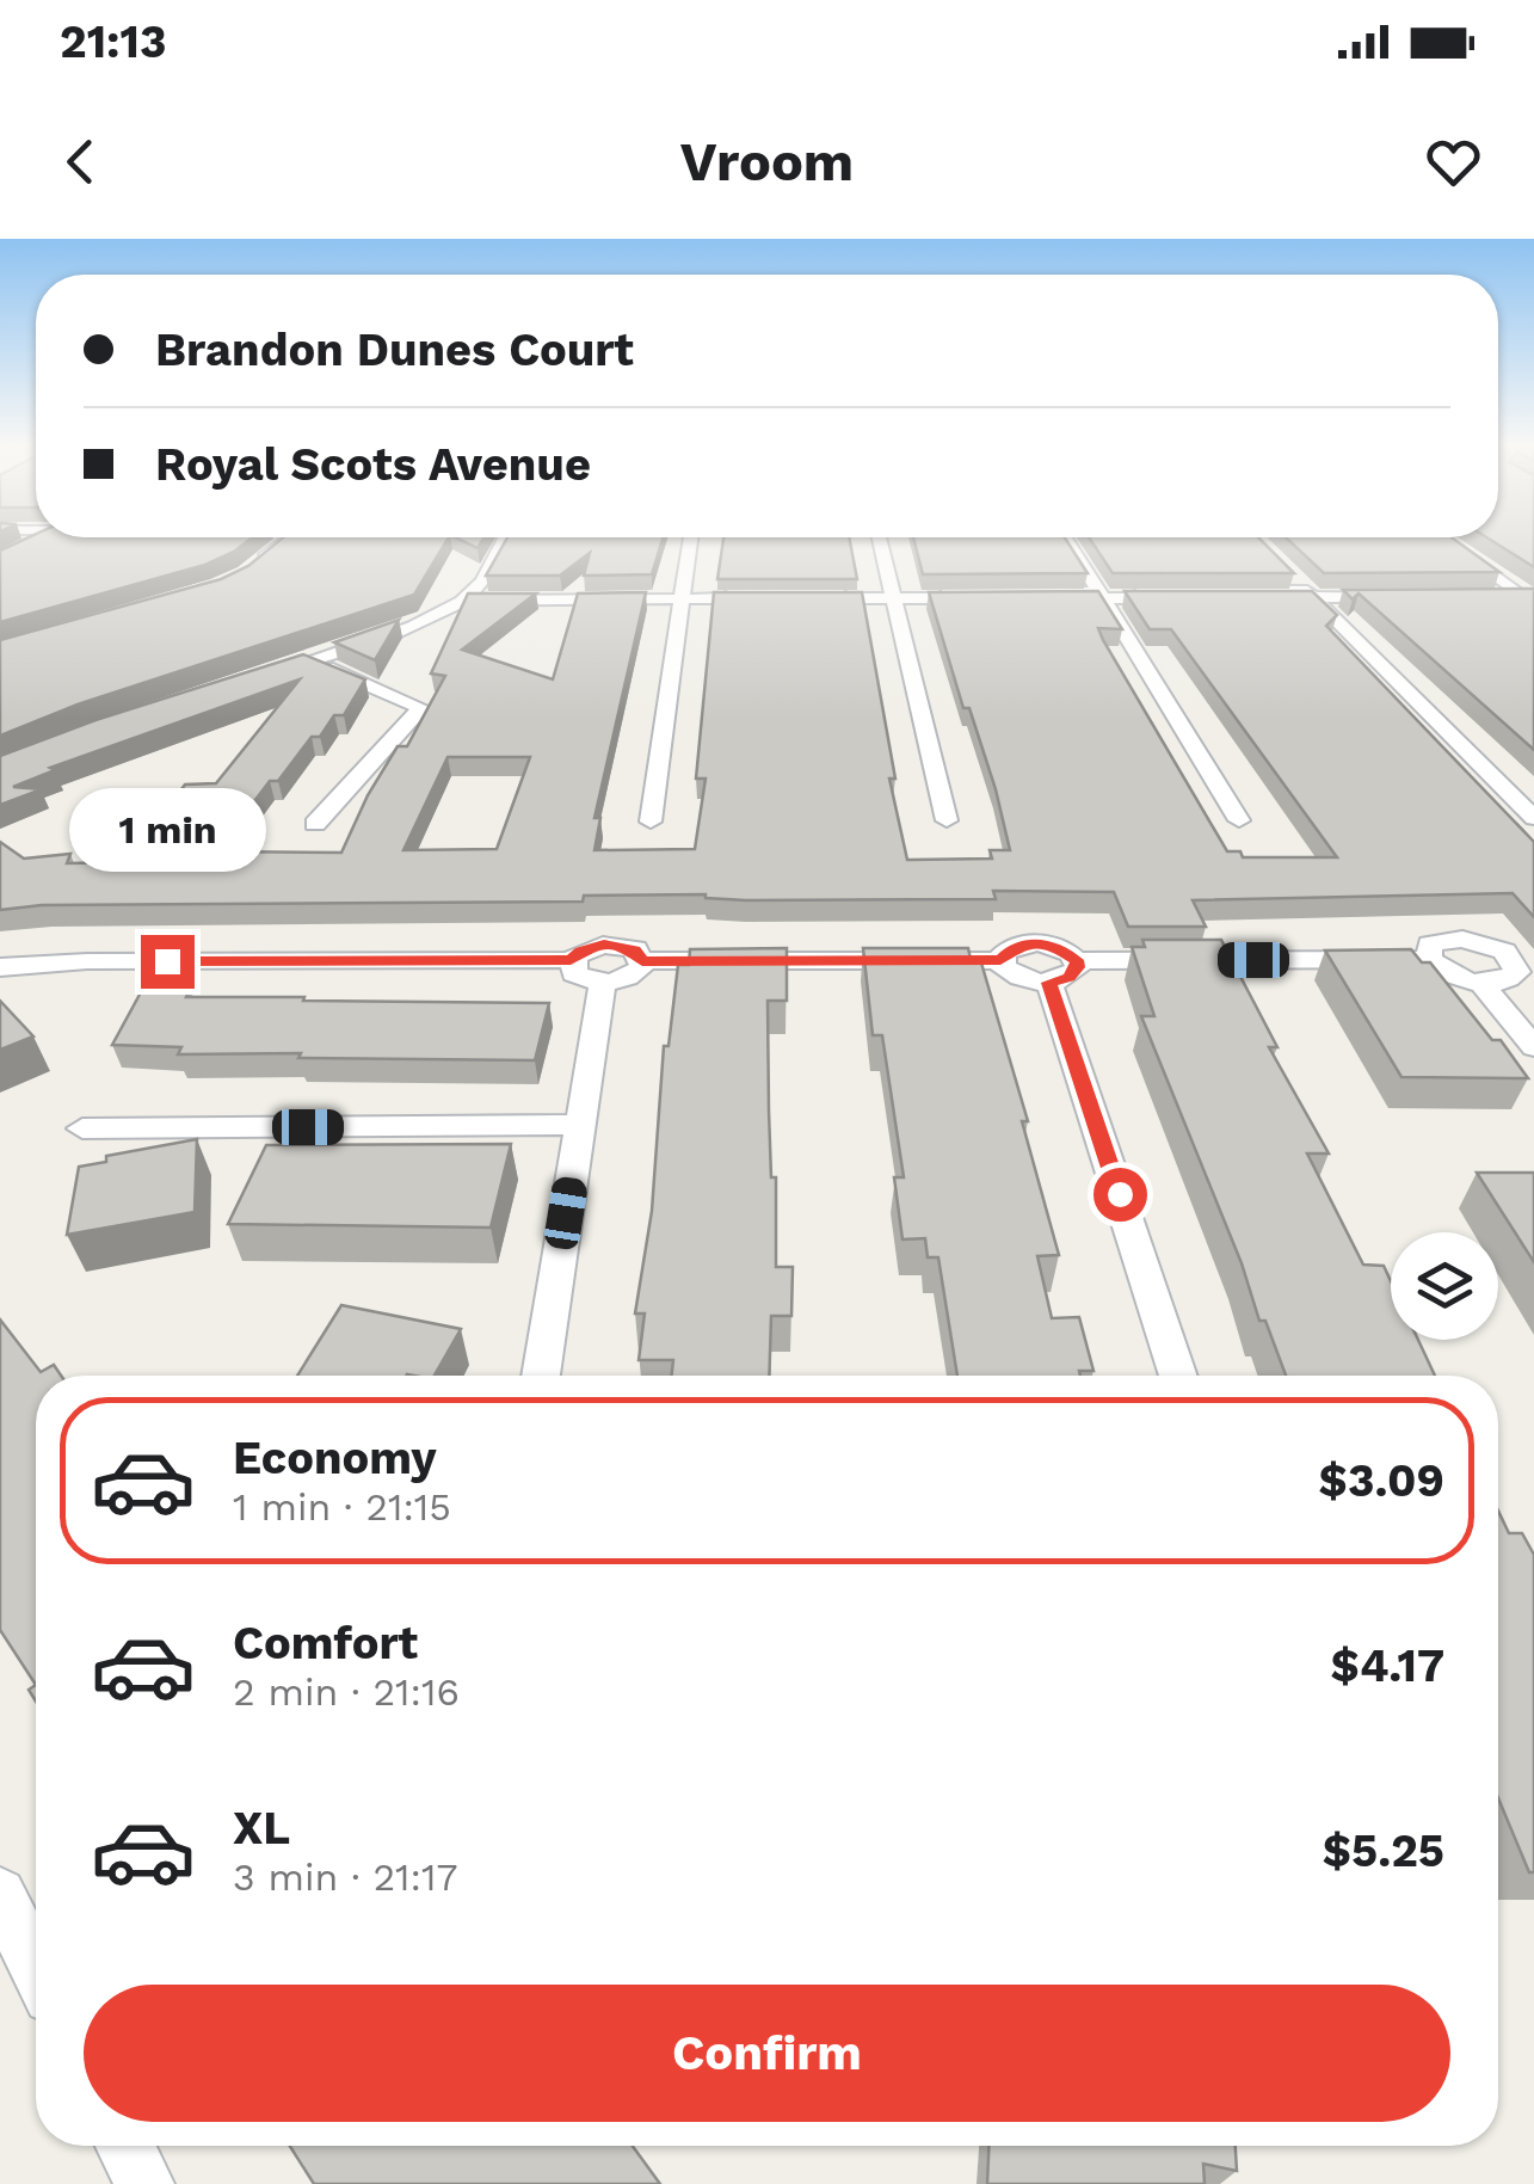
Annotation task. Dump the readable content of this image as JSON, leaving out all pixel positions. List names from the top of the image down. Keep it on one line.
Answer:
{"page":{"status":"21:13","header":"Vroom","banner":["Brandon Dunes Court","Royal Scots Avenue"],"bubble":"1 min","list":[{"name":"Economy","note":"1 min · 21:15","value":"$3.09"},{"name":"Comfort","note":"2 min · 21:16","value":"$4.17"},{"name":"XL","note":"3 min · 21:17","value":"$5.25"}],"buttons":"Confirm"}}
